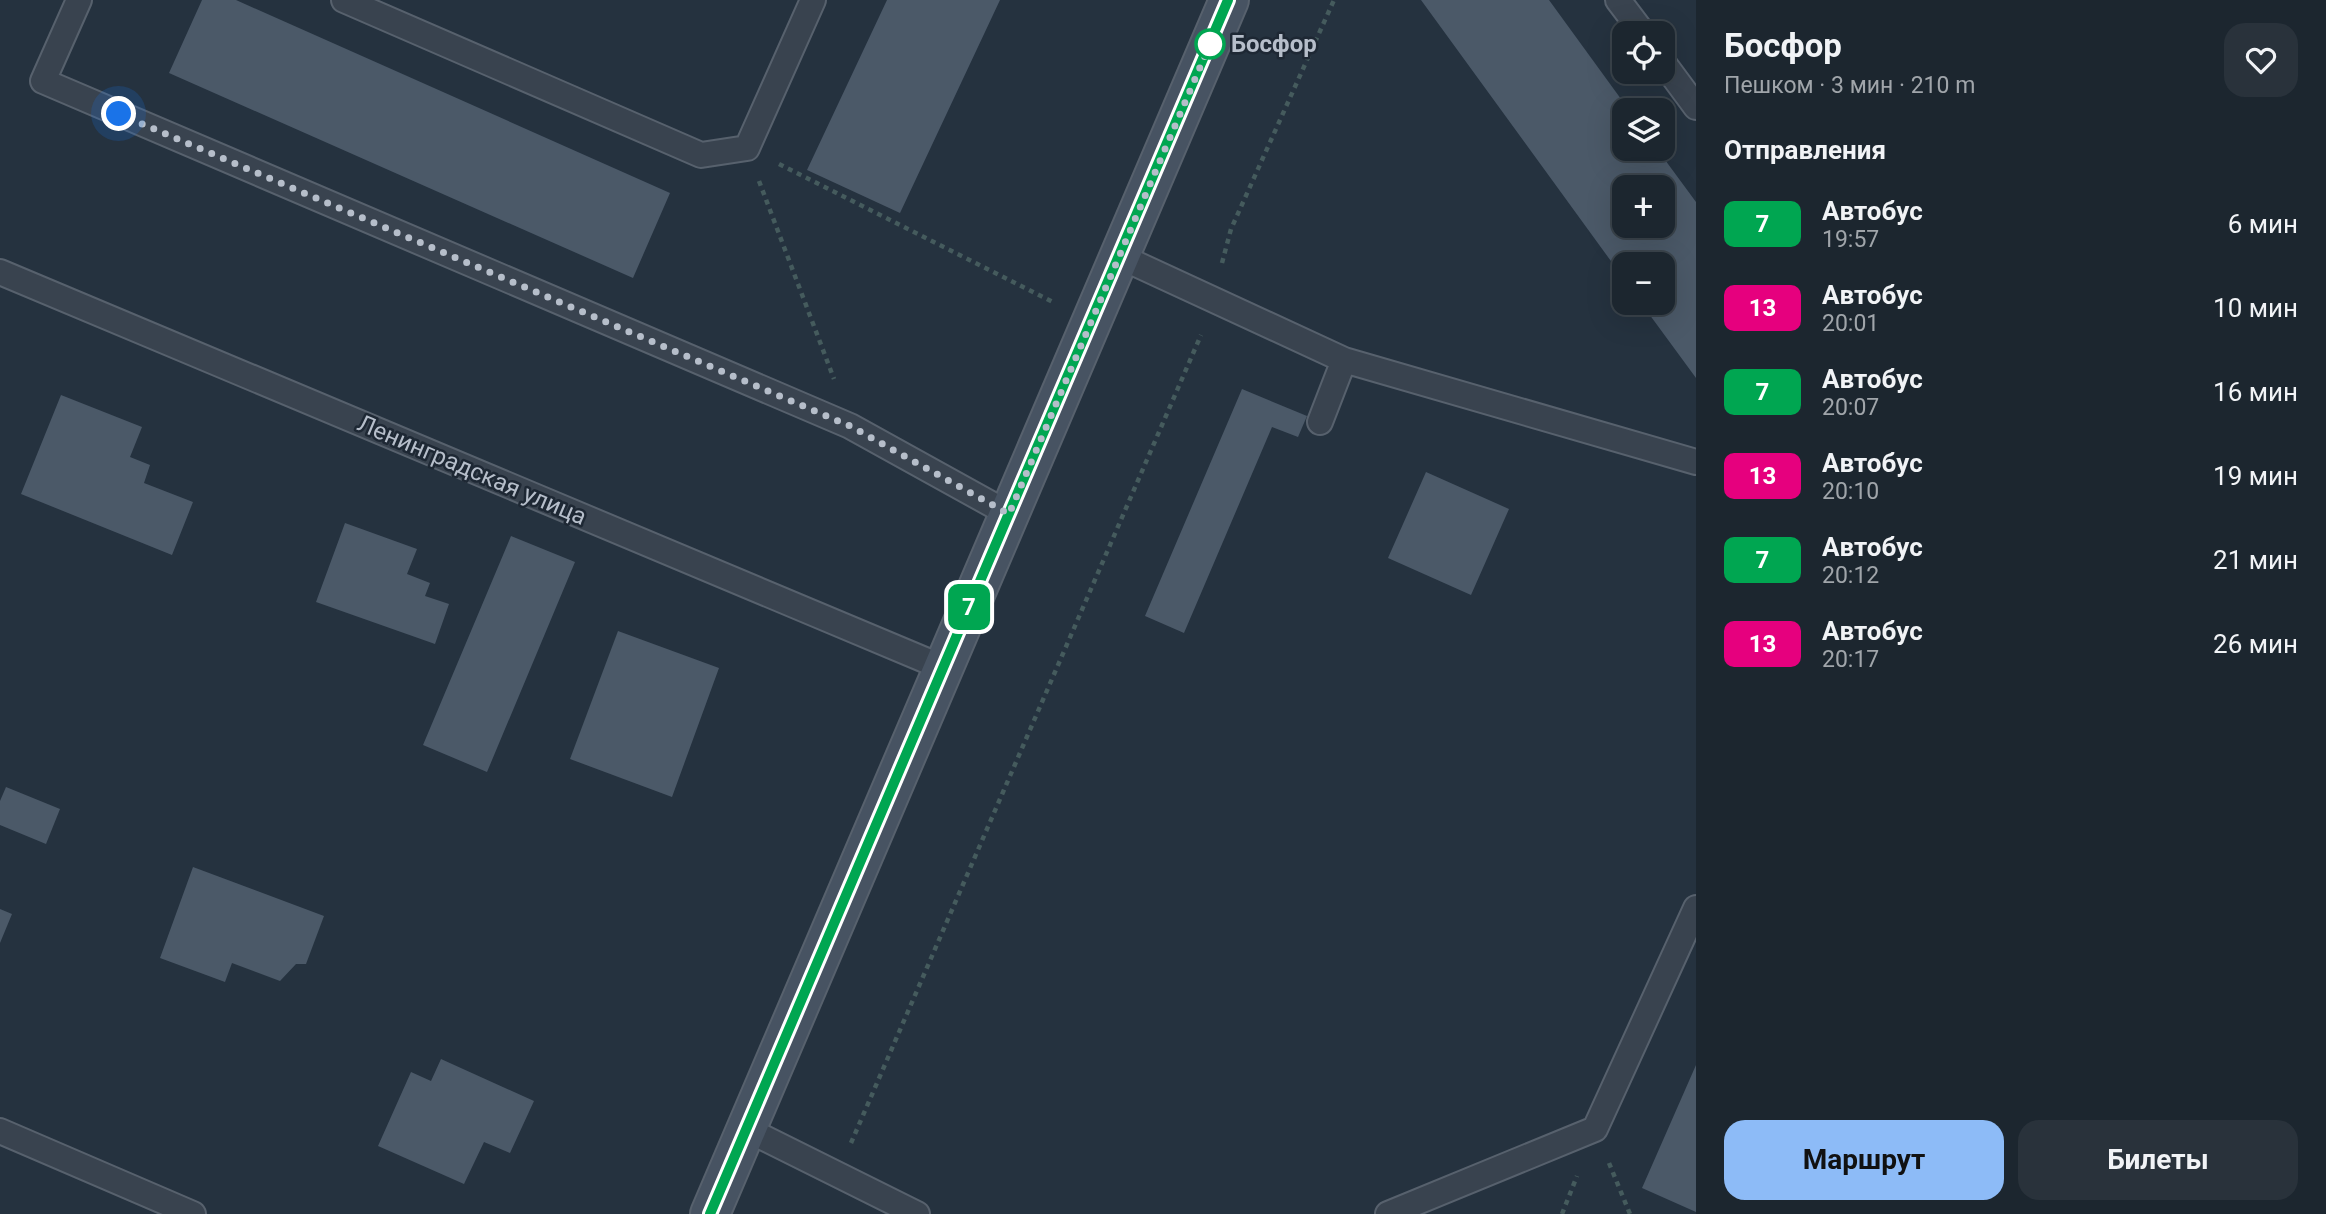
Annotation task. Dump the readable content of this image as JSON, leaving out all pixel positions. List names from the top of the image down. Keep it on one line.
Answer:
{"streets":{"lane":["Ленинградская улица"]},"places":["Босфор"],"lines":["bus line 7"],"page":{"on_map":"7","heading":[["Босфор","Пешком · 3 мин · 210 m"],"Отправления"],"map_buttons":["+","−"],"list":[{"mark":"7","name":"Автобус","note":"19:57","value":"6 мин"},{"mark":"13","name":"Автобус","note":"20:01","value":"10 мин"},{"mark":"7","name":"Автобус","note":"20:07","value":"16 мин"},{"mark":"13","name":"Автобус","note":"20:10","value":"19 мин"},{"mark":"7","name":"Автобус","note":"20:12","value":"21 мин"},{"mark":"13","name":"Автобус","note":"20:17","value":"26 мин"}],"buttons":["Маршрут","Билеты"]}}
